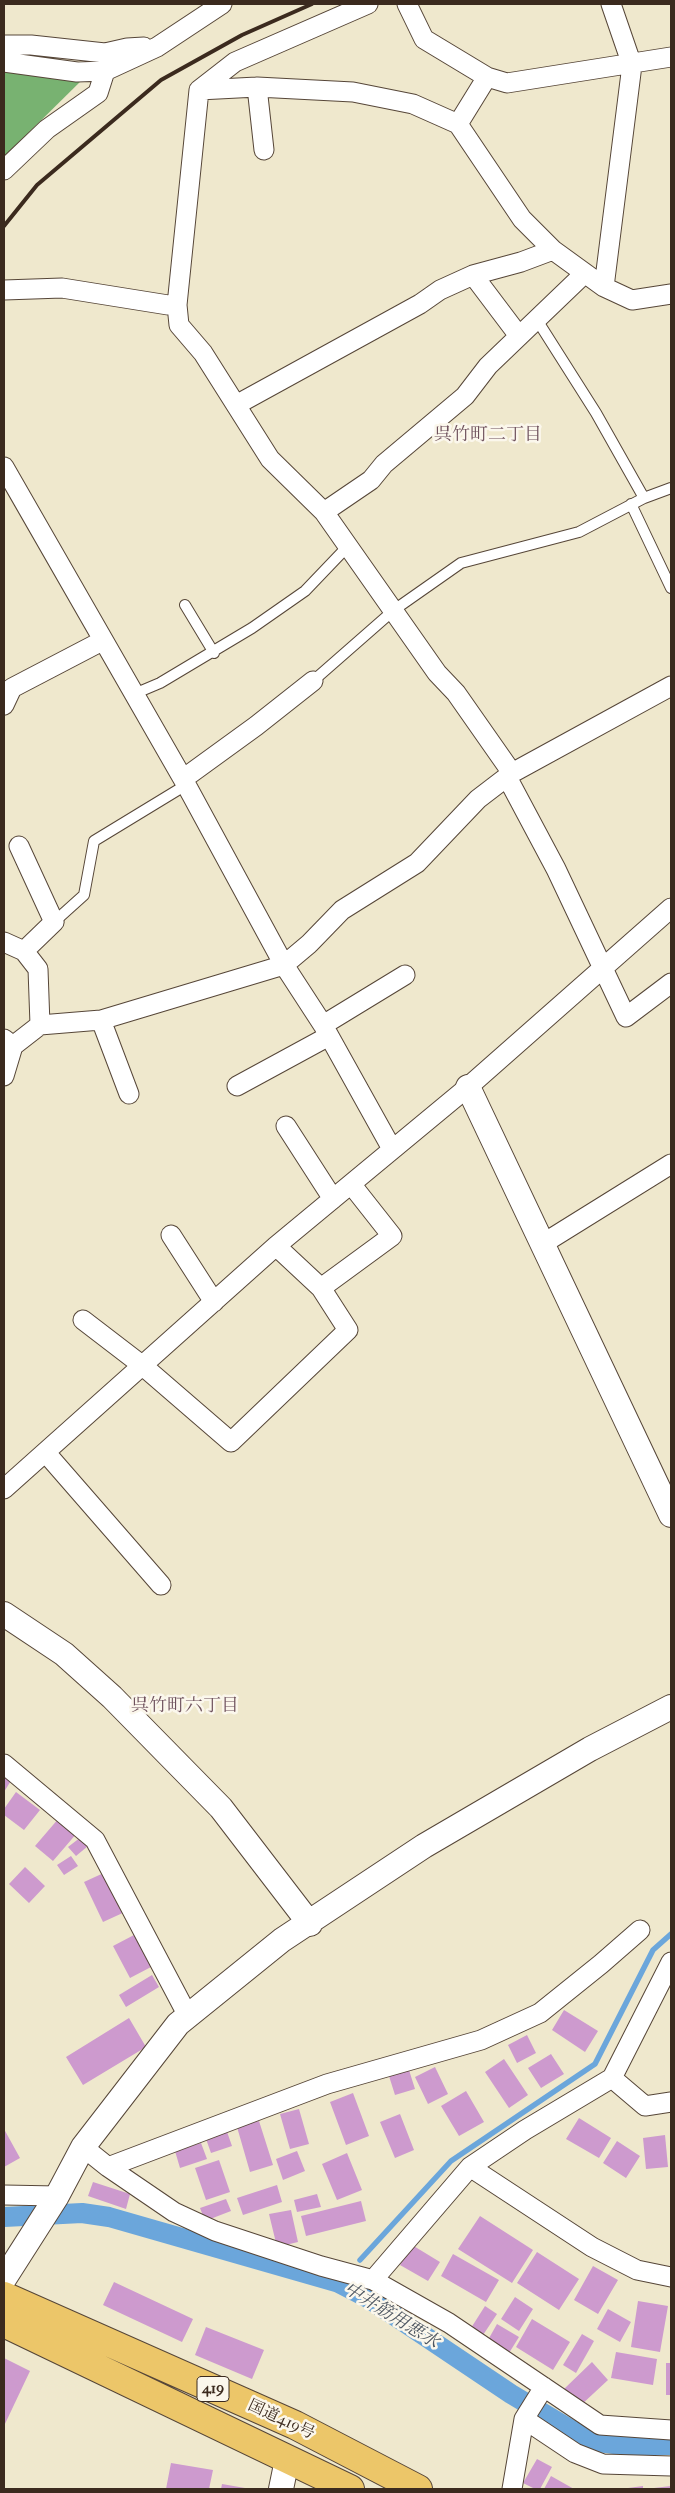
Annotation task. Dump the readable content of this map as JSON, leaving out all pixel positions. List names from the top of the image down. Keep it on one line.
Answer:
{"streets":{"highway":["419","国道419号"]},"districts":["呉竹町二丁目","呉竹町六丁目"],"water":["中井筋用悪水"]}
